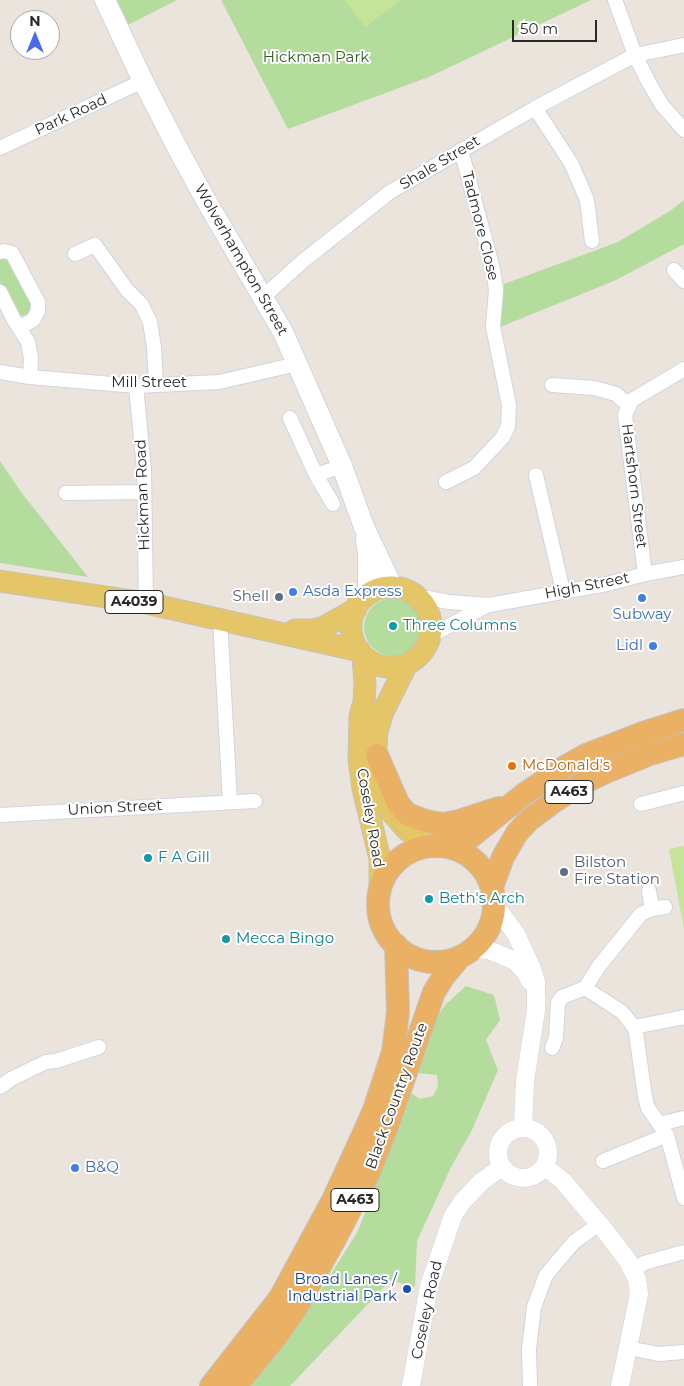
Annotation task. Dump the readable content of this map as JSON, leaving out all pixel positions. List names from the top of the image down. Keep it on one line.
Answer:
{"streets":{"highway":["A463","Black Country Route"],"main road":["Wolverhampton Street","A4039","Coseley Road"],"street":["Park Road","Shale Street","Tadmore Close","Mill Street","Hartshorn Street","Hickman Road","High Street","Union Street"]},"crossings":[["Park Road","Wolverhampton Street"],["Shale Street","Tadmore Close"],["Shale Street","Wolverhampton Street"],["Wolverhampton Street","Mill Street"],["Mill Street","Hickman Road"],["Hartshorn Street","High Street"],["Hickman Road","A4039"],["High Street","A4039"],["High Street","Coseley Road"],["A4039","Coseley Road"],["A463","Coseley Road"],["A463","Black Country Route"],["Coseley Road","Black Country Route"]],"parks":["Hickman Park"],"places":["Asda Express","Shell","Subway","Three Columns","Lidl","McDonald's","F A Gill","Bilston Fire Station","Beth's Arch","Mecca Bingo","B&Q","Broad Lanes / Industrial Park"],"scale_bar":"50 m","north":"top"}
